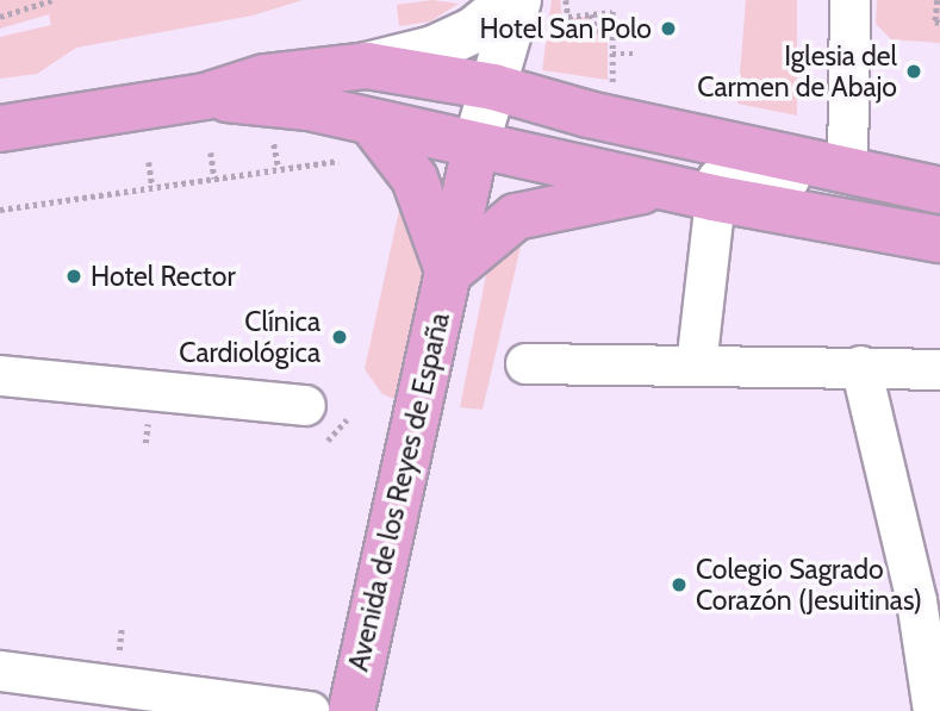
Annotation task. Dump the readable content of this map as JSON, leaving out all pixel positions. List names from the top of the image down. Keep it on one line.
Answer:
{"streets":{"main road":["Avenida de los Reyes de España"]},"places":["Hotel San Polo","Iglesia del Carmen de Abajo","Hotel Rector","Clínica Cardiológica","Colegio Sagrado Corazón (Jesuitinas)"]}
